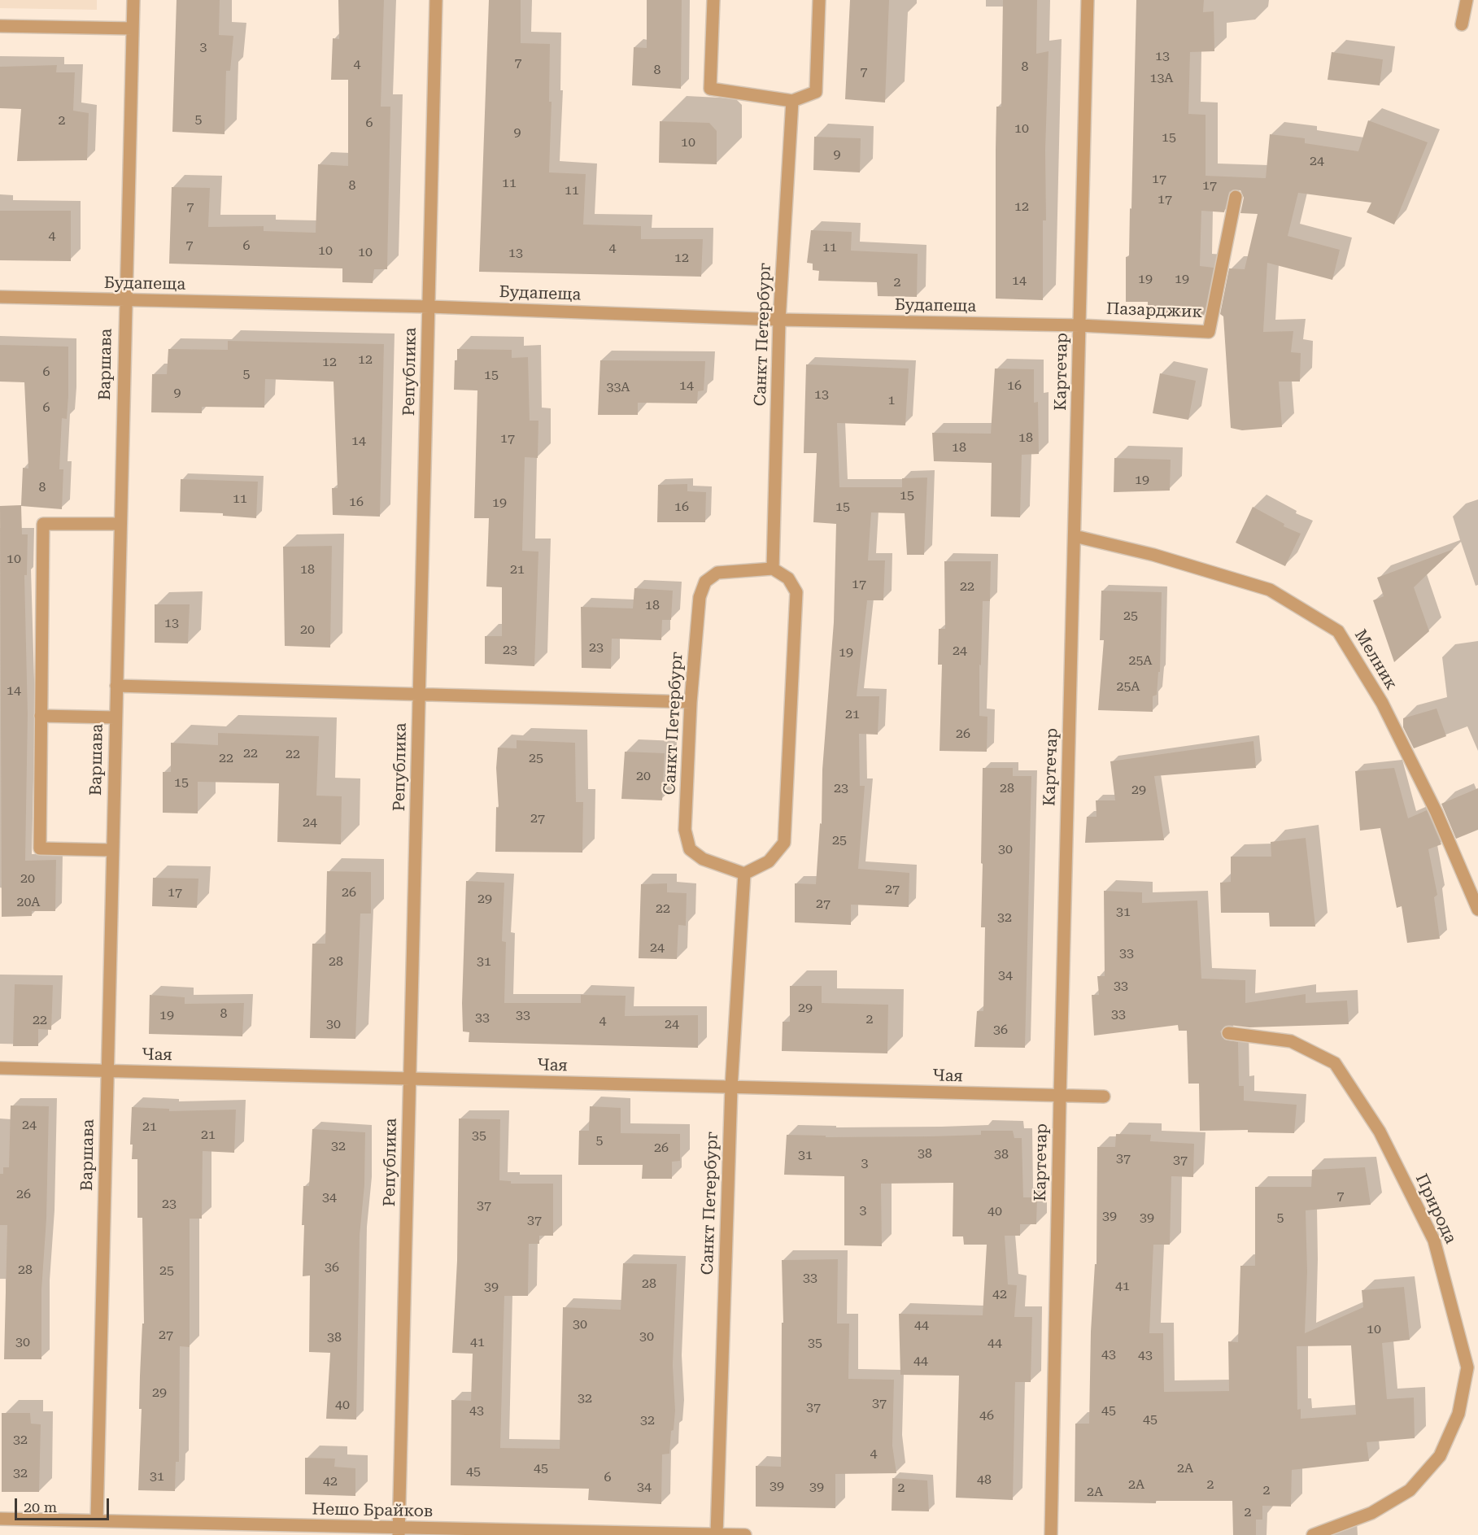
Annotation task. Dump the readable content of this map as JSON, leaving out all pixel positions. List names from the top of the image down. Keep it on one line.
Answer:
{"streets":{"street":["Будапеща","Пазарджик","Санкт Петербург","Варшава","Република","Картечар","Мелник","Чая","Природа","Нешо Брайков"]},"crossings":[["Будапеща","Пазарджик"],["Будапеща","Санкт Петербург"],["Будапеща","Варшава"],["Будапеща","Република"],["Будапеща","Картечар"],["Пазарджик","Картечар"],["Санкт Петербург","Чая"],["Санкт Петербург","Нешо Брайков"],["Варшава","Чая"],["Варшава","Нешо Брайков"],["Република","Чая"],["Република","Нешо Брайков"],["Картечар","Мелник"],["Картечар","Чая"]],"house_numbers":["3","13","7","4","8","8","7","13А","5","2","6","10","9","15","10","9","24","17","11","8","17","11","17","7","12","4","7","6","11","4","10","10","13","12","19","19","14","2","12","12","6","5","15","14","16","33А","9","13","1","6","18","17","14","18","19","8","15","11","16","19","16","15","10","18","21","17","22","18","25","13","20","23","23","24","19","25А","25А","14","21","26","22","22","22","25","20","15","23","28","29","27","24","25","30","20","27","17","26","29","20А","27","22","31","32","24","33","28","31","34","33","29","8","33","19","33","33","2","22","4","30","24","36","24","21","21","35","5","32","26","38","38","31","37","37","3","26","7","34","23","37","3","40","39","39","5","37","36","28","25","33","28","41","39","42","30","44","10","27","30","38","30","41","35","44","43","43","44","29","32","37","40","37","43","45","46","45","32","32","4","45","2А","45","32","31","6","48","42","2А","2","39","34","39","2","2","2А","2"],"scale_bar":"20 m"}
